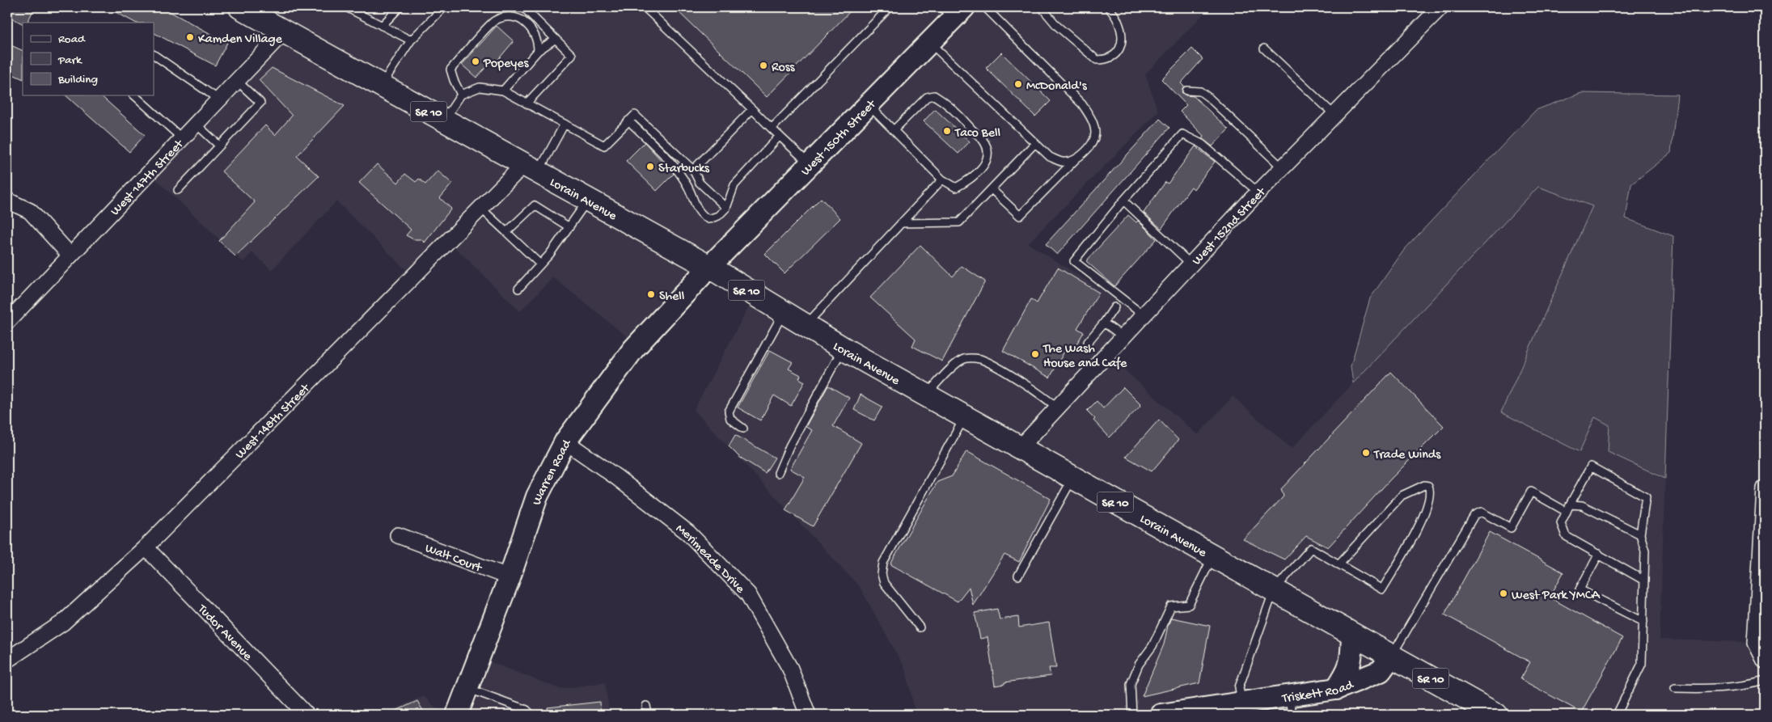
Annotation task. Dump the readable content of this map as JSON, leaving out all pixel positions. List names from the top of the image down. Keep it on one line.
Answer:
{"streets":{"main road":["SR 10","West 150th Street","Lorain Avenue","Warren Road","Triskett Road"],"street":["West 147th Street","West 152nd Street","West 148th Street","Walt Court","Merimeade Drive","Tudor Avenue"]},"crossings":[["West 150th Street","Lorain Avenue"],["West 150th Street","Warren Road"],["West 147th Street","Lorain Avenue"],["Lorain Avenue","West 152nd Street"],["Lorain Avenue","West 148th Street"],["Lorain Avenue","Warren Road"],["Lorain Avenue","Triskett Road"],["West 148th Street","Tudor Avenue"],["Warren Road","Walt Court"],["Warren Road","Merimeade Drive"]],"places":["Kamden Village","Popeyes","Ross","McDonald's","Taco Bell","Starbucks","Shell","The Wash House and Cafe","Trade Winds","West Park YMCA"],"legend":["Road","Park","Building"]}
